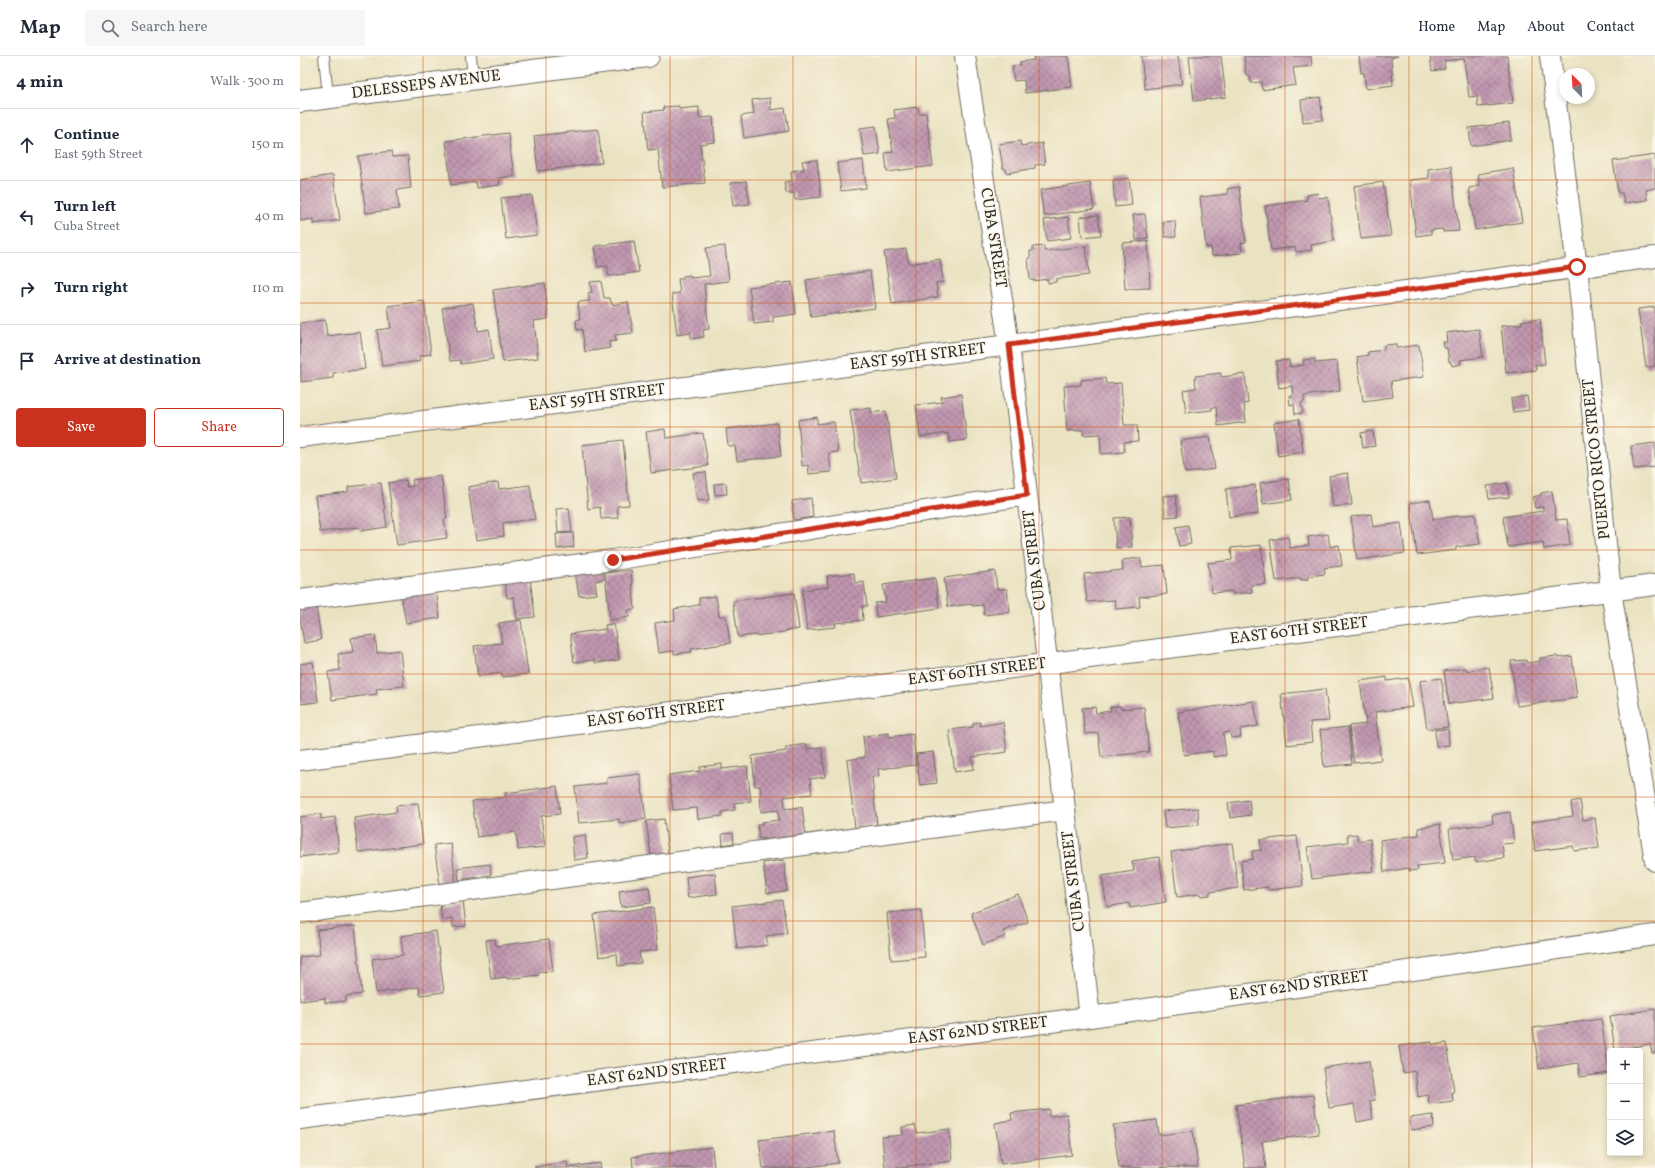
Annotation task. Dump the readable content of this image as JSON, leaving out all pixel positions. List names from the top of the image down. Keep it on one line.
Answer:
{"streets":{"main road":["DELESSEPS AVENUE"],"street":["CUBA STREET","EAST 59TH STREET","PUERTO RICO STREET","EAST 60TH STREET","EAST 62ND STREET"]},"crossings":[["CUBA STREET","EAST 59TH STREET"],["CUBA STREET","EAST 60TH STREET"],["CUBA STREET","EAST 62ND STREET"],["EAST 59TH STREET","PUERTO RICO STREET"],["PUERTO RICO STREET","EAST 60TH STREET"]],"north":"top left","page":{"header":"Map","search":"Search here","nav":["Home","Map","About","Contact"],"heading":["4 min","Walk · 300 m"],"list":[["Continue","East 59th Street","150 m"],["Turn left","Cuba Street","40 m"],["Turn right","110 m"],"Arrive at destination"],"buttons":["Save","Share"],"map_buttons":["+","−"]}}
